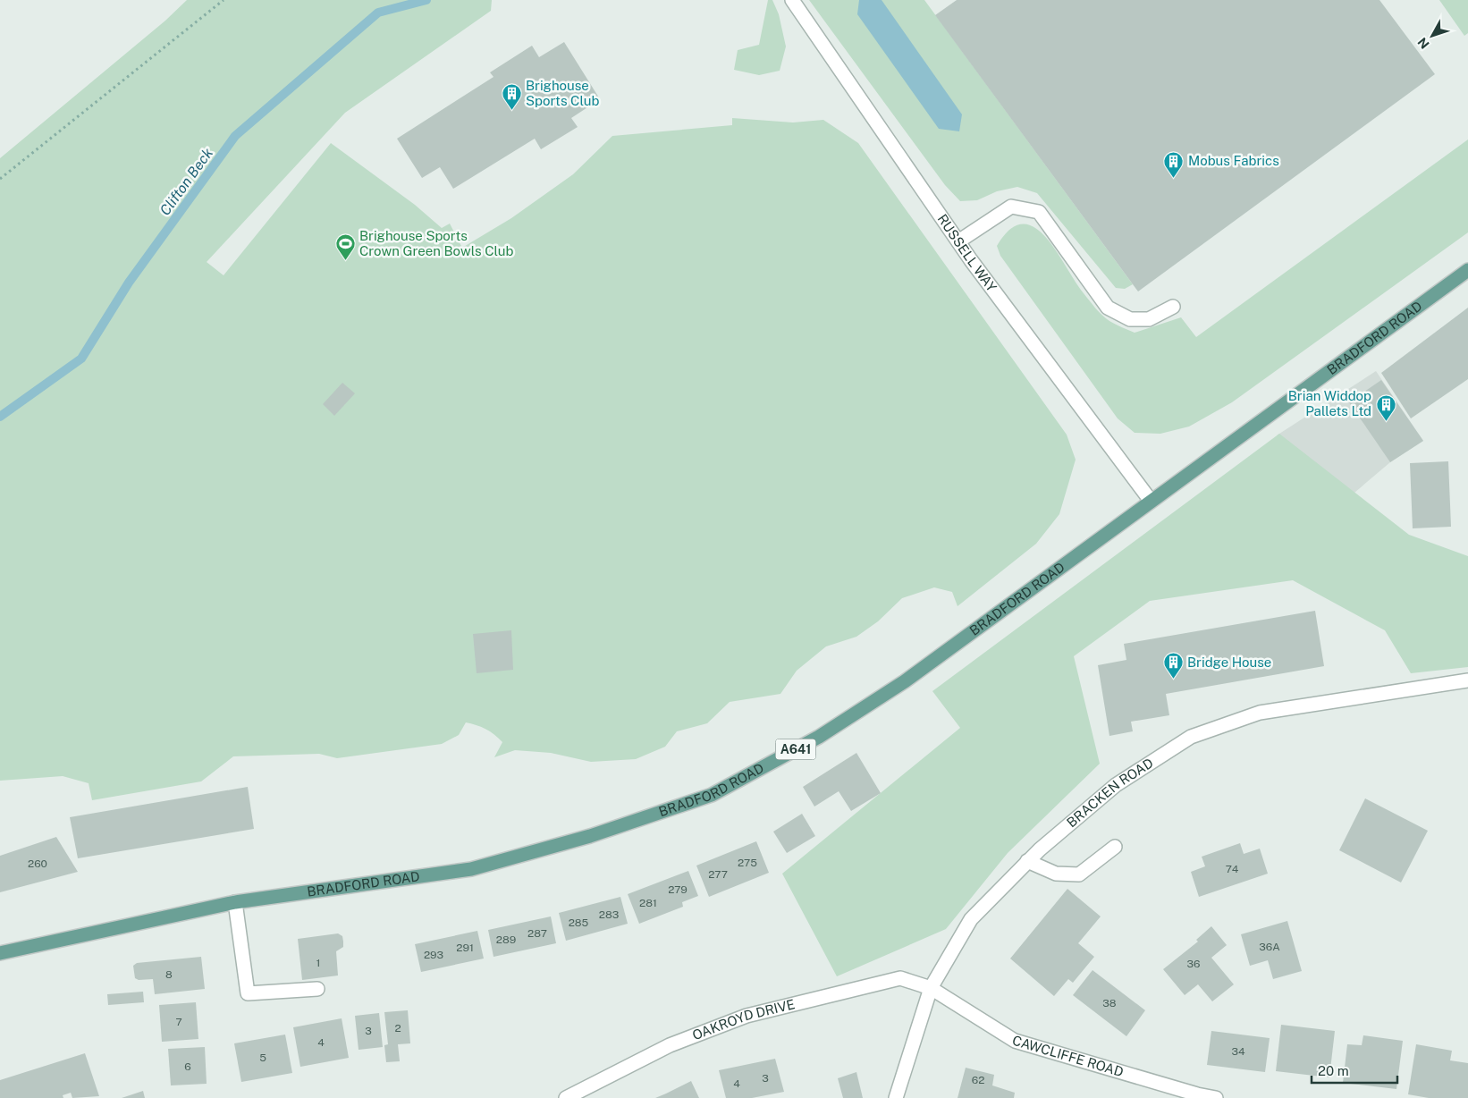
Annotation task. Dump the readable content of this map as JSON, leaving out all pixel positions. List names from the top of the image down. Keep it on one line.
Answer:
{"streets":{"main road":["BRADFORD ROAD","A641"],"street":["RUSSELL WAY","BRACKEN ROAD","OAKROYD DRIVE","CAWCLIFFE ROAD"]},"crossings":[["RUSSELL WAY","BRADFORD ROAD"],["BRACKEN ROAD","OAKROYD DRIVE"],["BRACKEN ROAD","CAWCLIFFE ROAD"],["OAKROYD DRIVE","CAWCLIFFE ROAD"]],"water":["Clifton Beck"],"places":{"building":["Brighouse Sports Club","Mobus Fabrics","Brian Widdop Pallets Ltd","Bridge House"],"sports":["Brighouse Sports Crown Green Bowls Club"]},"house_numbers":["275","260","74","277","279","281","283","285","287","289","36A","291","293","1","36","8","38","7","2","3","4","34","5","6","3","62","4"],"scale_bar":"20 m","north":"bottom left"}
